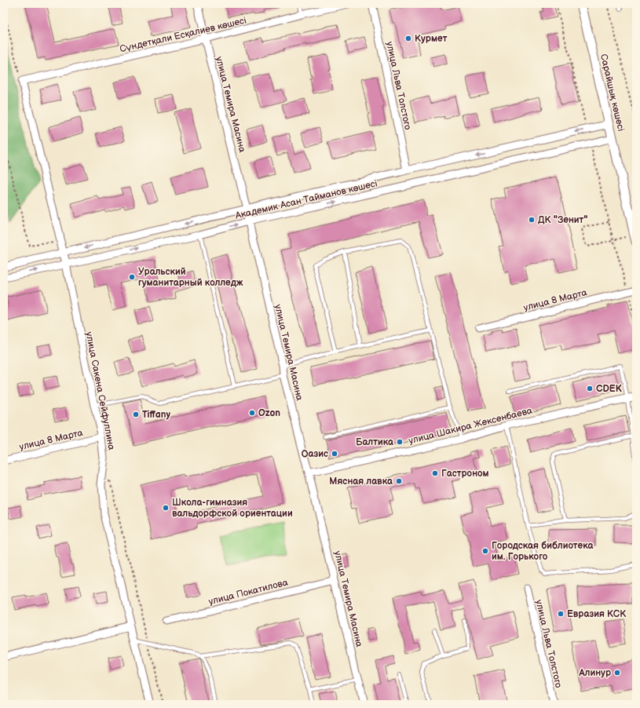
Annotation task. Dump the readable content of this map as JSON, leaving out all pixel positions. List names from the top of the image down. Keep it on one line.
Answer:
{"streets":{"street":["Сүндетқали Есқалиев көшесі","улица Льва Толстого","Сарайшық көшесі","улица Темира Масина","Академик Асан Тайманов көшесі","улица 8 Марта","улица Сакена Сейфуллина","улица Шакира Жексенбаева","улица Покатилова"]},"crossings":[["Сүндетқали Есқалиев көшесі","улица Темира Масина"],["Сүндетқали Есқалиев көшесі","улица Сакена Сейфуллина"],["улица Льва Толстого","Академик Асан Тайманов көшесі"],["Сарайшық көшесі","Академик Асан Тайманов көшесі"],["улица Темира Масина","Академик Асан Тайманов көшесі"],["улица Темира Масина","улица Шакира Жексенбаева"],["улица Темира Масина","улица Покатилова"],["Академик Асан Тайманов көшесі","улица Сакена Сейфуллина"],["улица 8 Марта","улица Сакена Сейфуллина"]],"places":["Курмет","ДК \"Зенит\"","Уральский гуманитарный колледж","CDEK","Ozon","Tiffany","Балтика","Оазис","Гастроном","Мясная лавка","Школа-гимназия вальдорфской ориентации","Городская библиотека им. Горького","Евразия КСК","Алинур"]}
